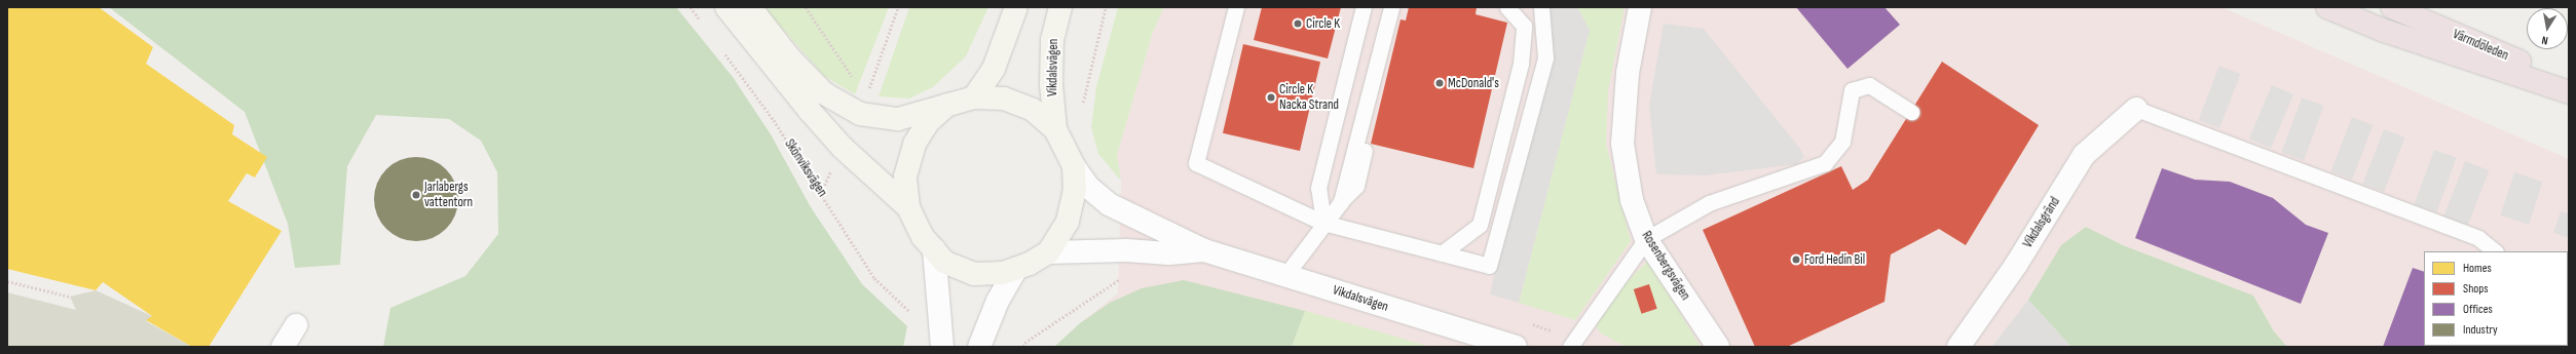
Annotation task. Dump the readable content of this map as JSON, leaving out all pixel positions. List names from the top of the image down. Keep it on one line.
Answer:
{"streets":{"highway":["Värmdöleden"],"street":["Vikdalsvägen","Vikdalsgränd","Rosenbergsvägen"],"path":["Skönviksvägen"]},"places":["Circle K","McDonald's","Circle K Nacka Strand","Jarlabergs vattentorn","Ford Hedin Bil"],"legend":["Homes","Shops","Offices","Industry"],"north":"bottom"}
